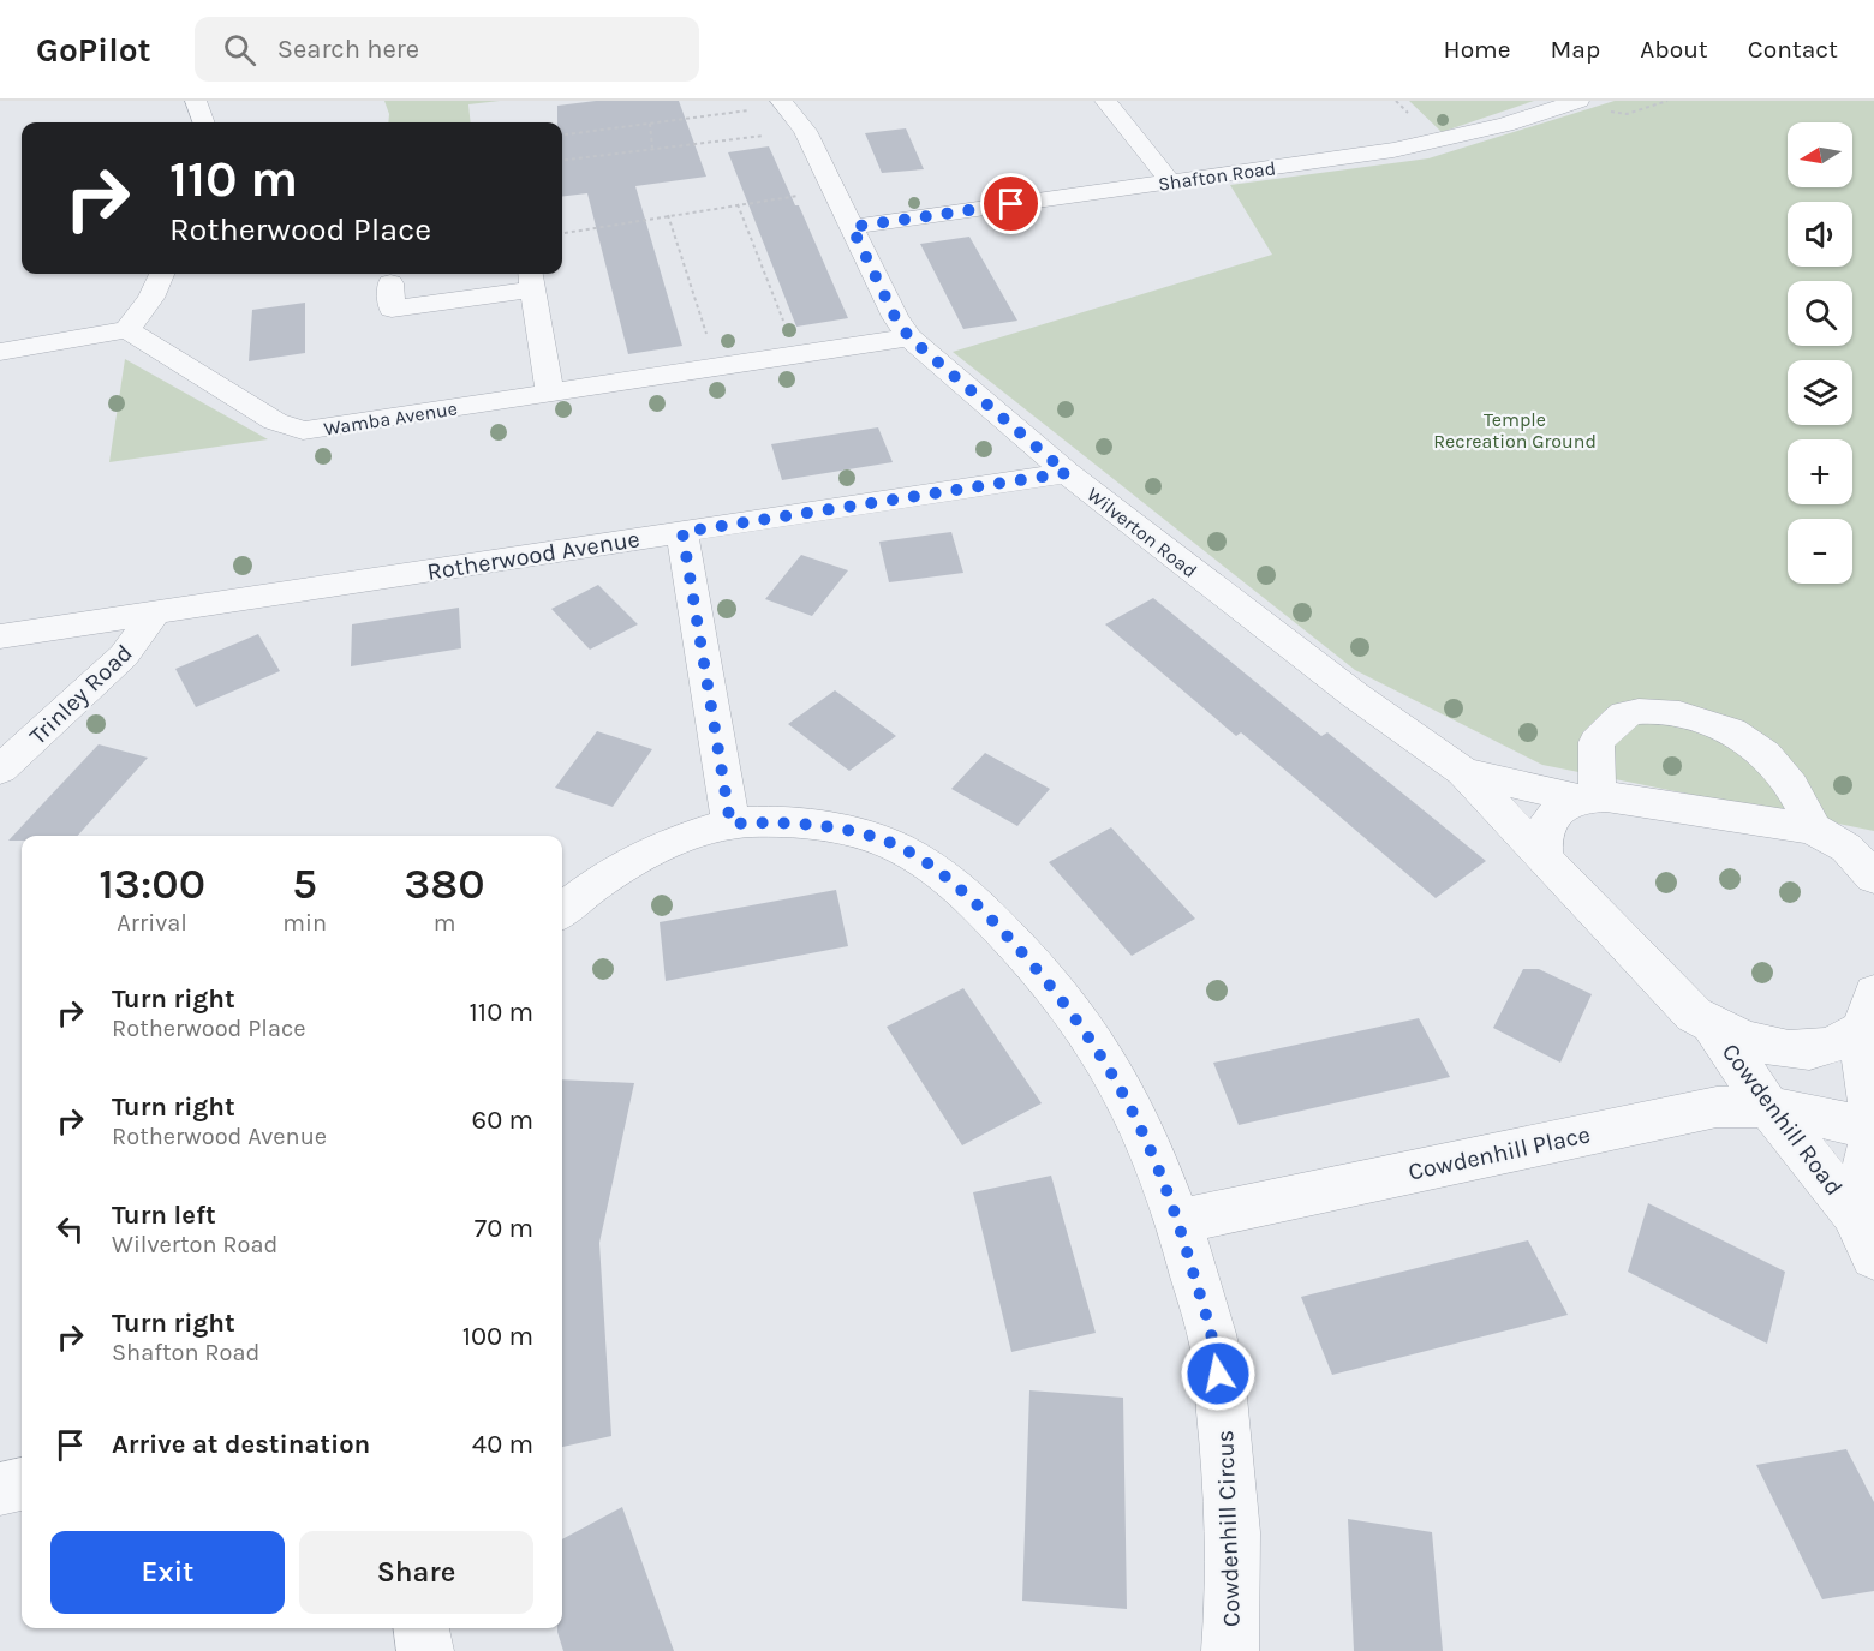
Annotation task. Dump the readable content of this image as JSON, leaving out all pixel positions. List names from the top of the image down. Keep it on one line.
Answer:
{"streets":{"street":["Shafton Road","Wamba Avenue","Wilverton Road","Rotherwood Avenue","Trinley Road","Cowdenhill Road","Cowdenhill Place","Cowdenhill Circus"]},"crossings":[["Shafton Road","Wilverton Road"],["Wamba Avenue","Wilverton Road"],["Wilverton Road","Rotherwood Avenue"],["Wilverton Road","Cowdenhill Road"],["Rotherwood Avenue","Trinley Road"],["Cowdenhill Road","Cowdenhill Place"],["Cowdenhill Place","Cowdenhill Circus"]],"parks":["Temple Recreation Ground"],"north":"left","page":{"header":"GoPilot","search":"Search here","nav":["Home","Map","About","Contact"],"map_buttons":["+","−"],"turn":["110 m","Rotherwood Place"],"eta":["13:00","Arrival","5","min","380","m"],"list":[{"name":"Turn right","note":"Rotherwood Place","value":"110 m"},{"name":"Turn right","note":"Rotherwood Avenue","value":"60 m"},{"name":"Turn left","note":"Wilverton Road","value":"70 m"},{"name":"Turn right","note":"Shafton Road","value":"100 m"},{"name":"Arrive at destination","value":"40 m"}],"buttons":["Exit","Share"]}}
